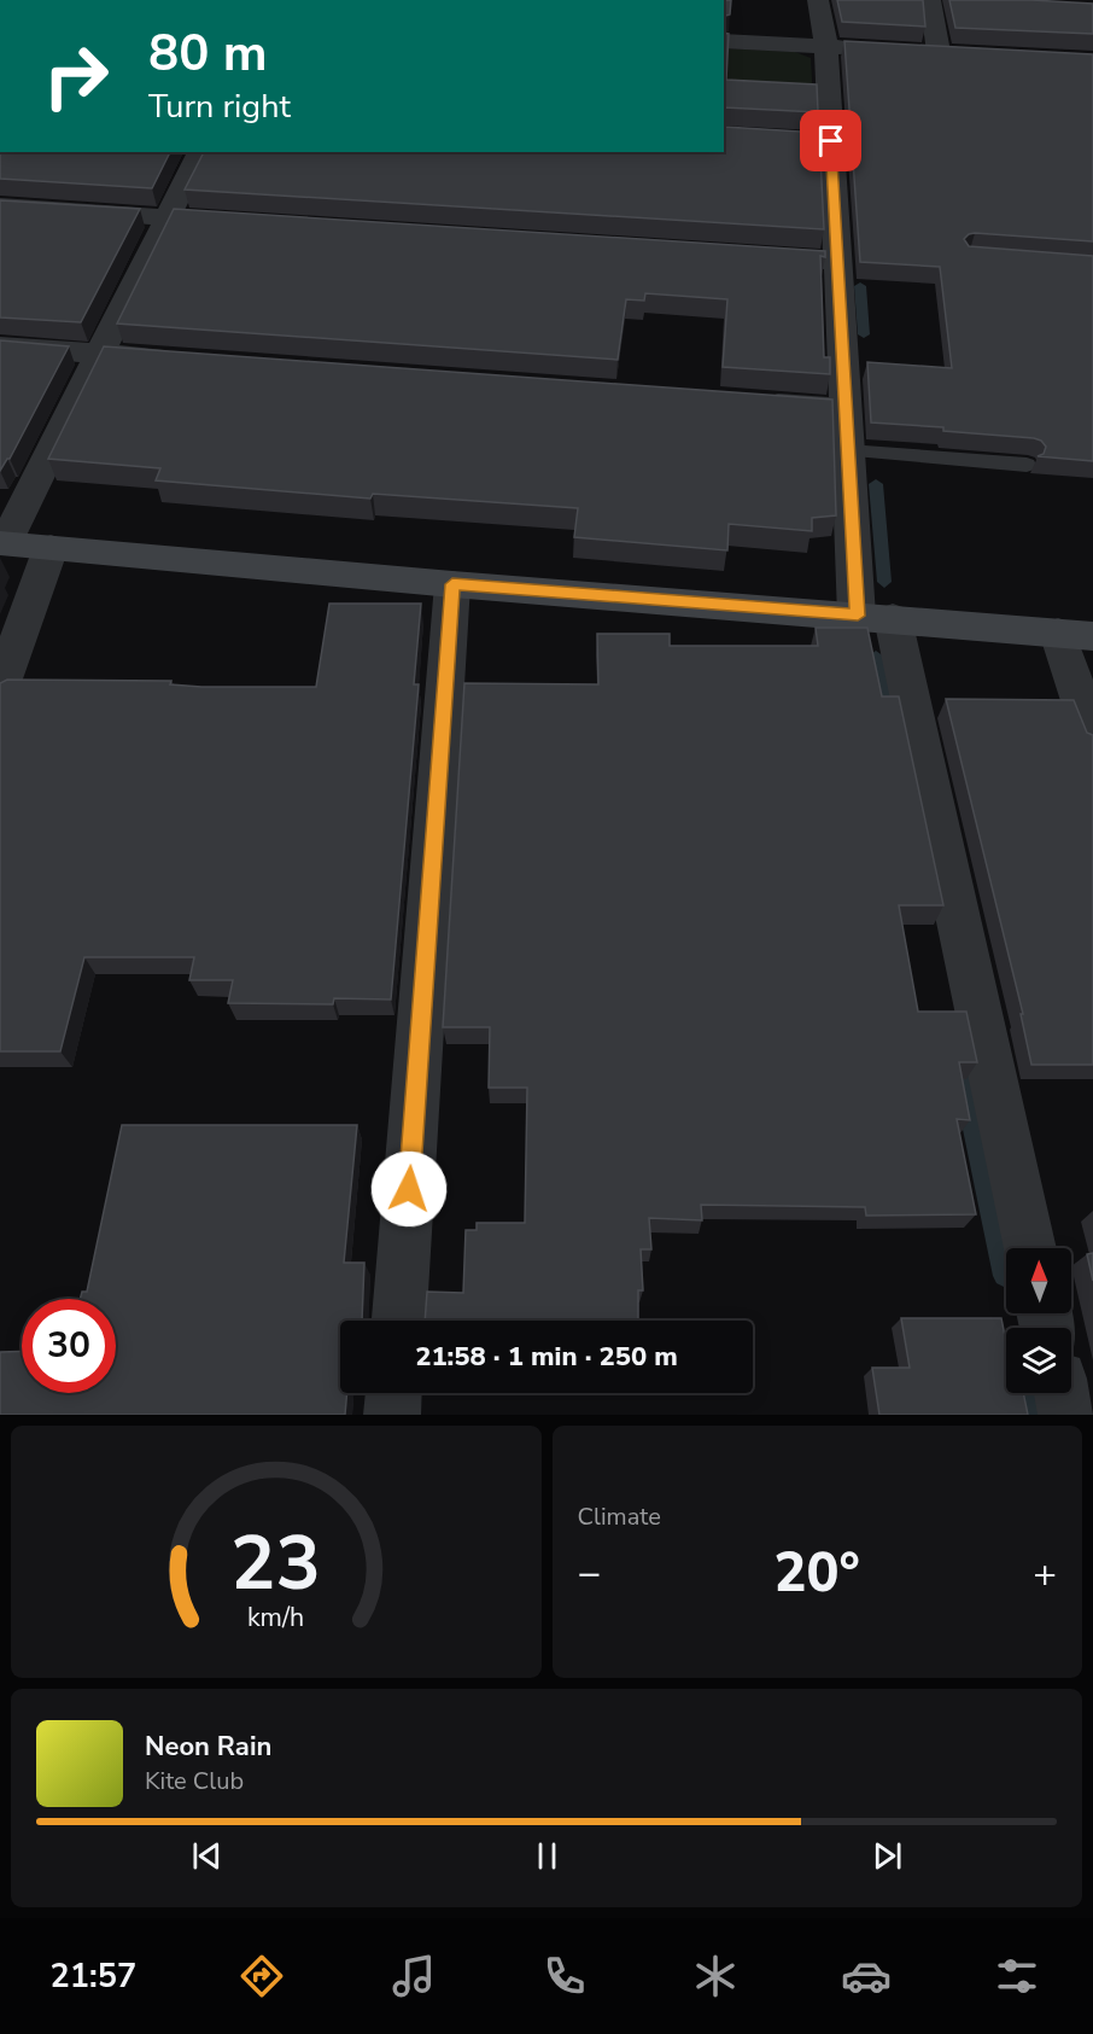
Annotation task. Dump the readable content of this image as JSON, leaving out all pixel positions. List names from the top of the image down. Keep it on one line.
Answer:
{"north":"top","page":{"turn":["80 m","Turn right"],"limit":"30","trip":"21:58 · 1 min · 250 m","tile":"Climate","heat":["−","20°","+"],"song":["Neon Rain","Kite Club"],"tabs":"21:57","gauge":["23","km/h"]}}
